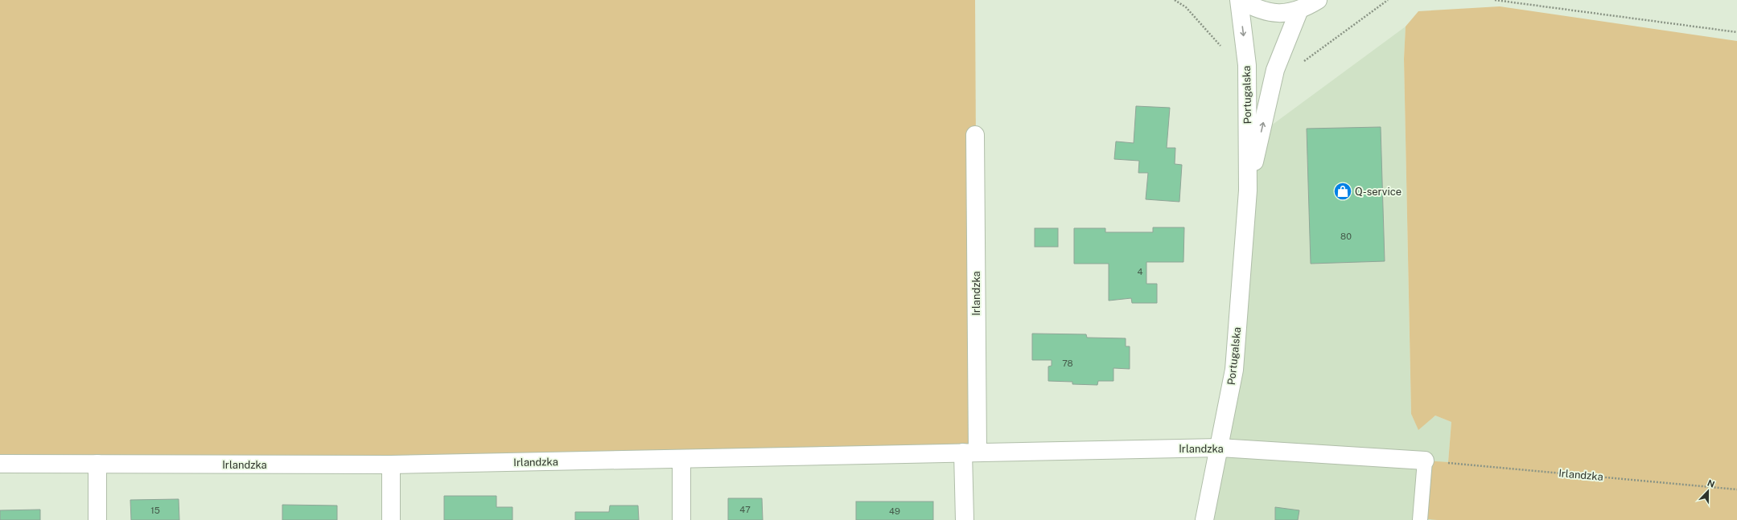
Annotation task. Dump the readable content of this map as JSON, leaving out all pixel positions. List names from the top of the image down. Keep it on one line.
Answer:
{"streets":{"street":["Portugalska","Irlandzka"]},"crossings":[["Portugalska","Irlandzka"]],"places":{"shop":["Q-service"]},"house_numbers":["80","4","78","47","15","49"],"north":"top"}
